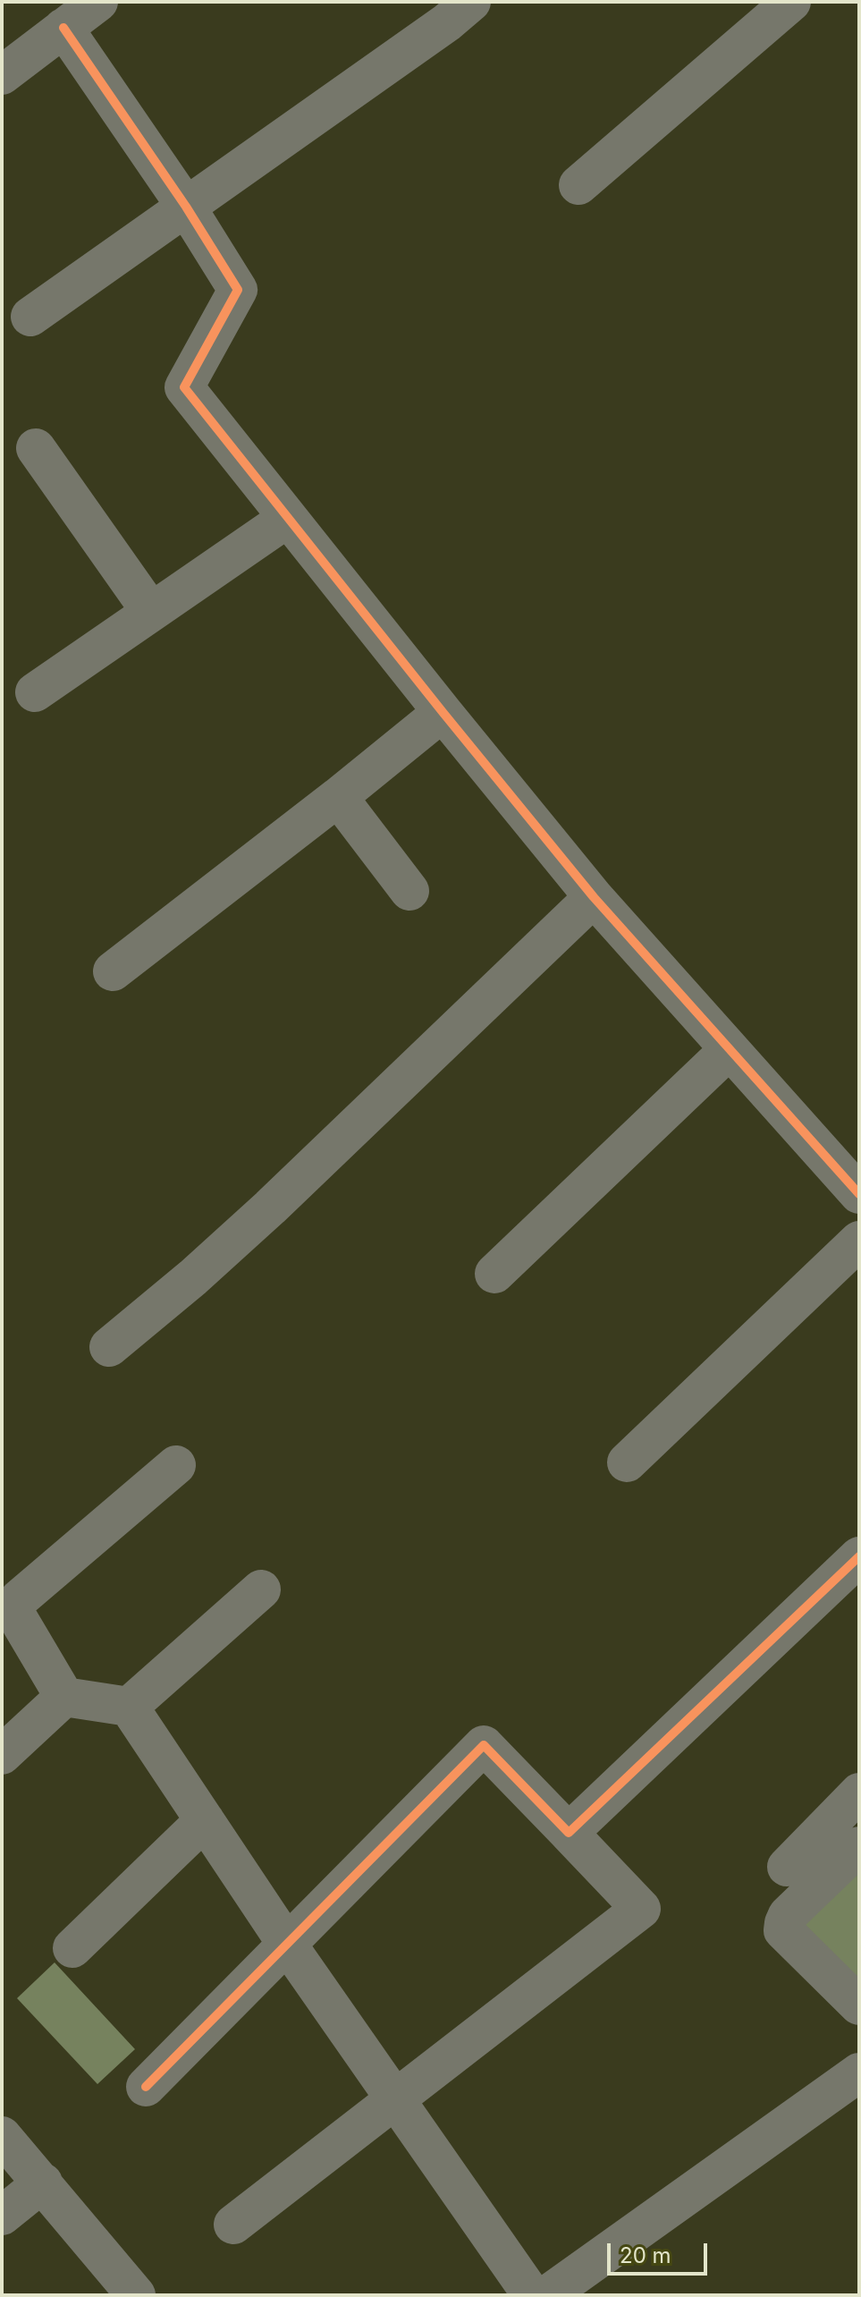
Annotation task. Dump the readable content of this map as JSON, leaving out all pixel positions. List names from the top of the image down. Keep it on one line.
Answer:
{"scale_bar":"20 m"}
